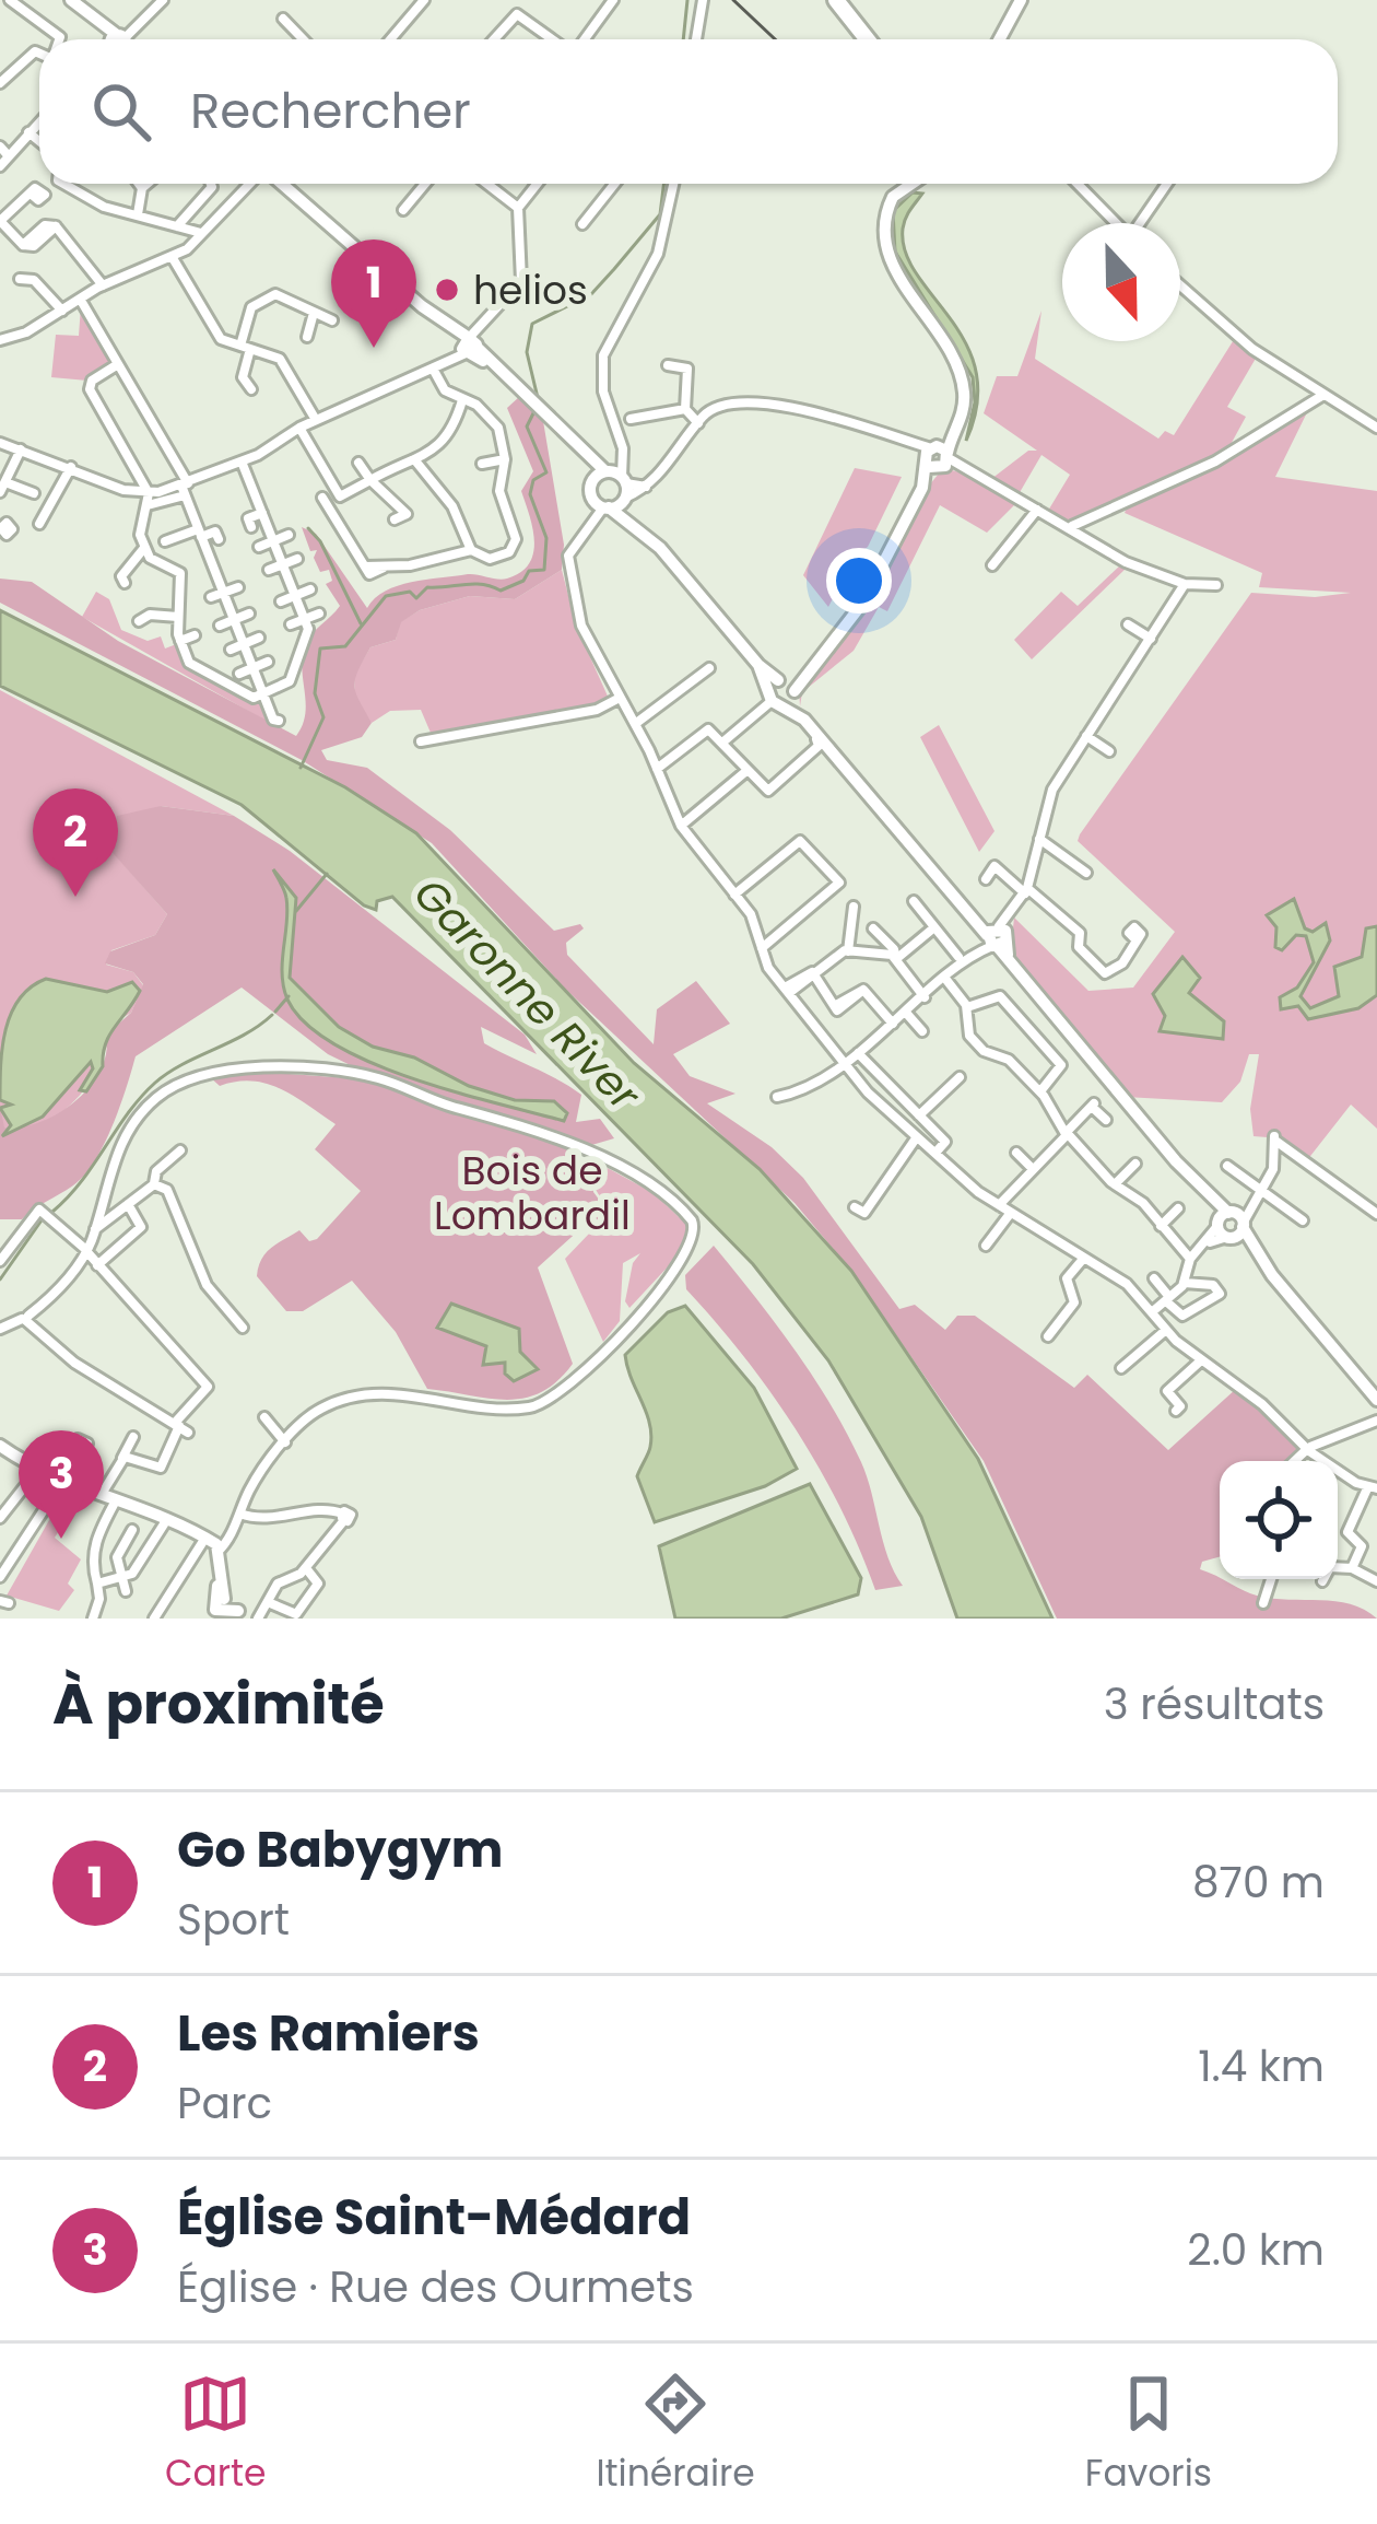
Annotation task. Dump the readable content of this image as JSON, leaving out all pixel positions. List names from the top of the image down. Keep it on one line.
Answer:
{"water":["Garonne River"],"parks":["Bois de Lombardil"],"places":["helios"],"north":"bottom","page":{"search":"Rechercher","pins":["1","2","3"],"heading":["À proximité","3 résultats"],"list":[{"mark":"1","name":"Go Babygym","note":"Sport","value":"870 m"},{"mark":"2","name":"Les Ramiers","note":"Parc","value":"1.4 km"},{"mark":"3","name":"Église Saint-Médard","note":"Église · Rue des Ourmets","value":"2.0 km"}],"nav":["Carte","Itinéraire","Favoris"]}}
